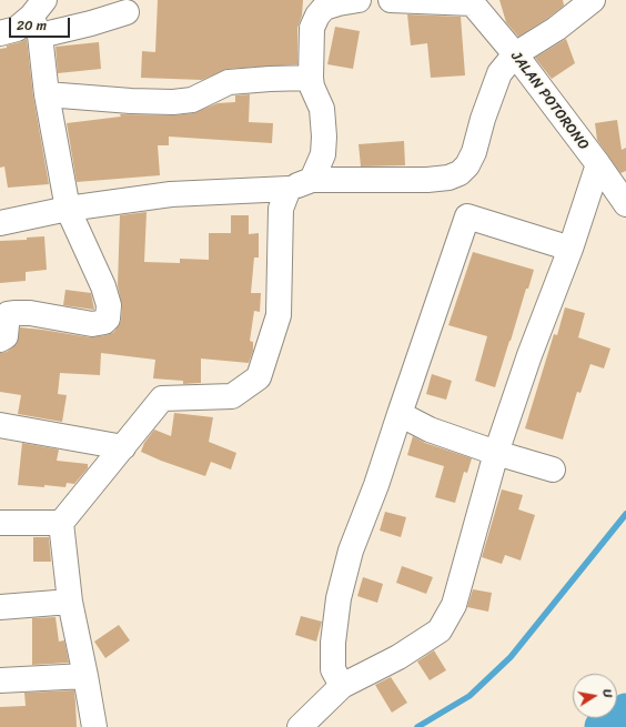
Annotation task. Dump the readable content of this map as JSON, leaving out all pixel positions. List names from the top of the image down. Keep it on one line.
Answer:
{"streets":{"street":["JALAN POTORONO"]},"scale_bar":"20 m","north":"right"}
